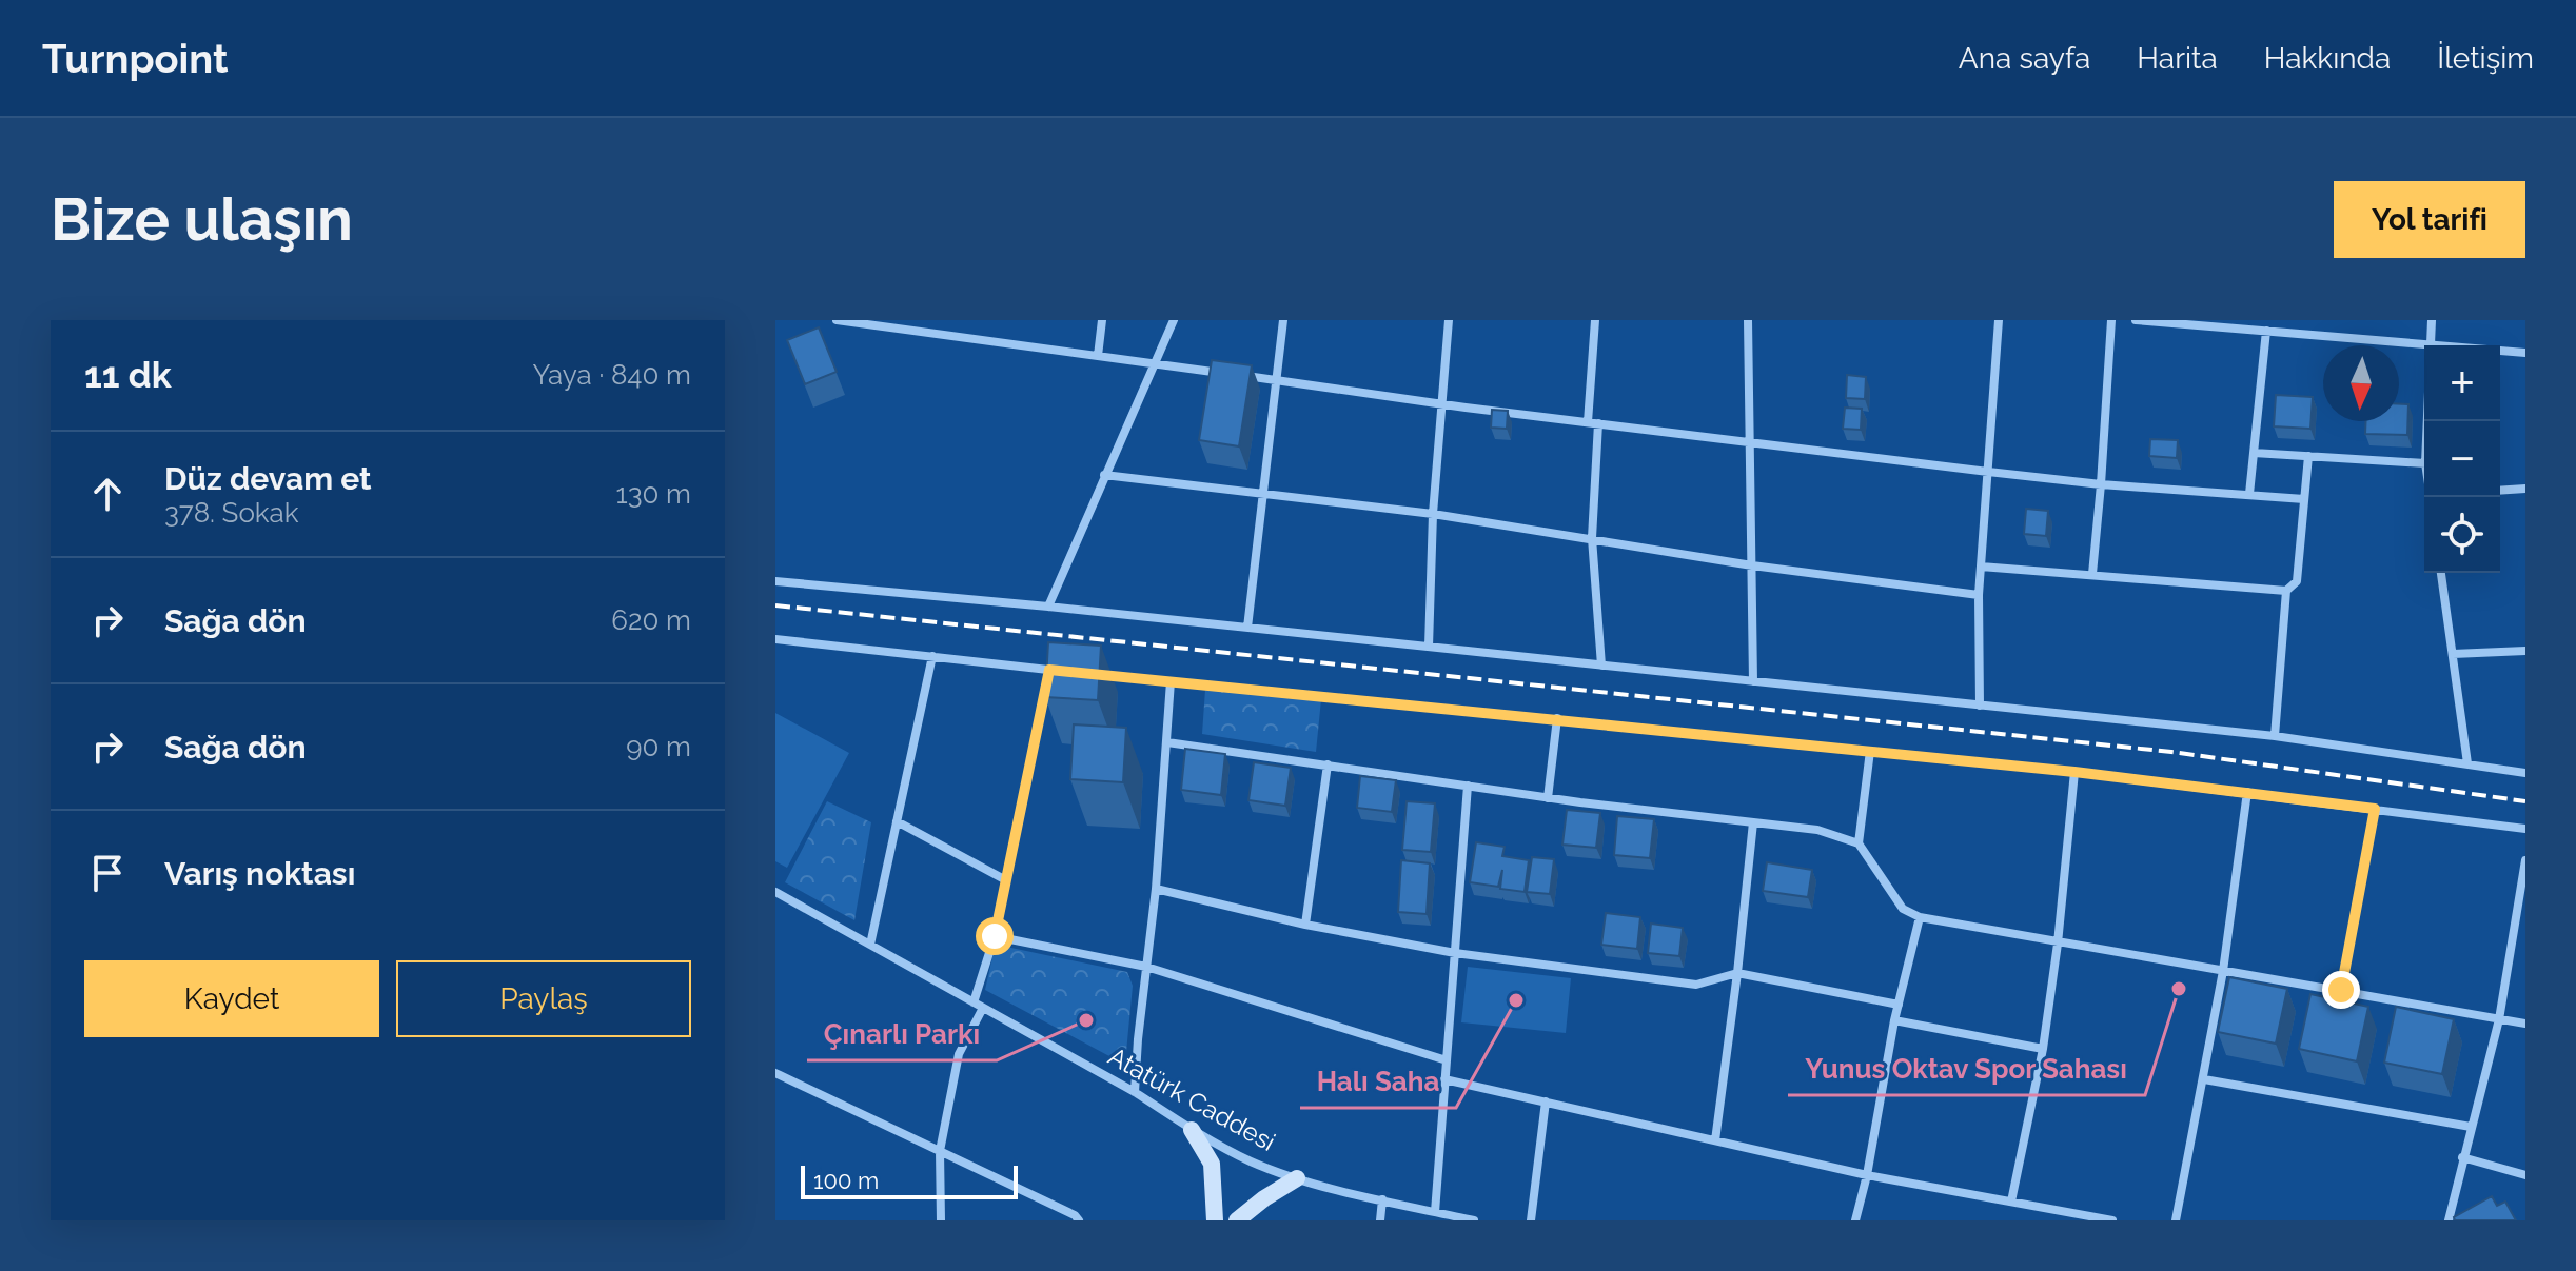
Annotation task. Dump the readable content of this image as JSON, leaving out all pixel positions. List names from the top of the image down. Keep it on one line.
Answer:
{"streets":{"street":["Atatürk Caddesi"]},"places":["Yunus Oktav Spor Sahası","Halı Saha","Çınarlı Parkı"],"scale_bar":"100 m","north":"bottom","page":{"header":"Turnpoint","nav":["Ana sayfa","Harita","Hakkında","İletişim"],"buttons":["Yol tarifi",["Kaydet","Paylaş"]],"title":"Bize ulaşın","heading":["11 dk","Yaya · 840 m"],"map_buttons":["+","−"],"list":[["Düz devam et","378. Sokak","130 m"],["Sağa dön","620 m"],["Sağa dön","90 m"],"Varış noktası"],"scale":"100 m"}}
